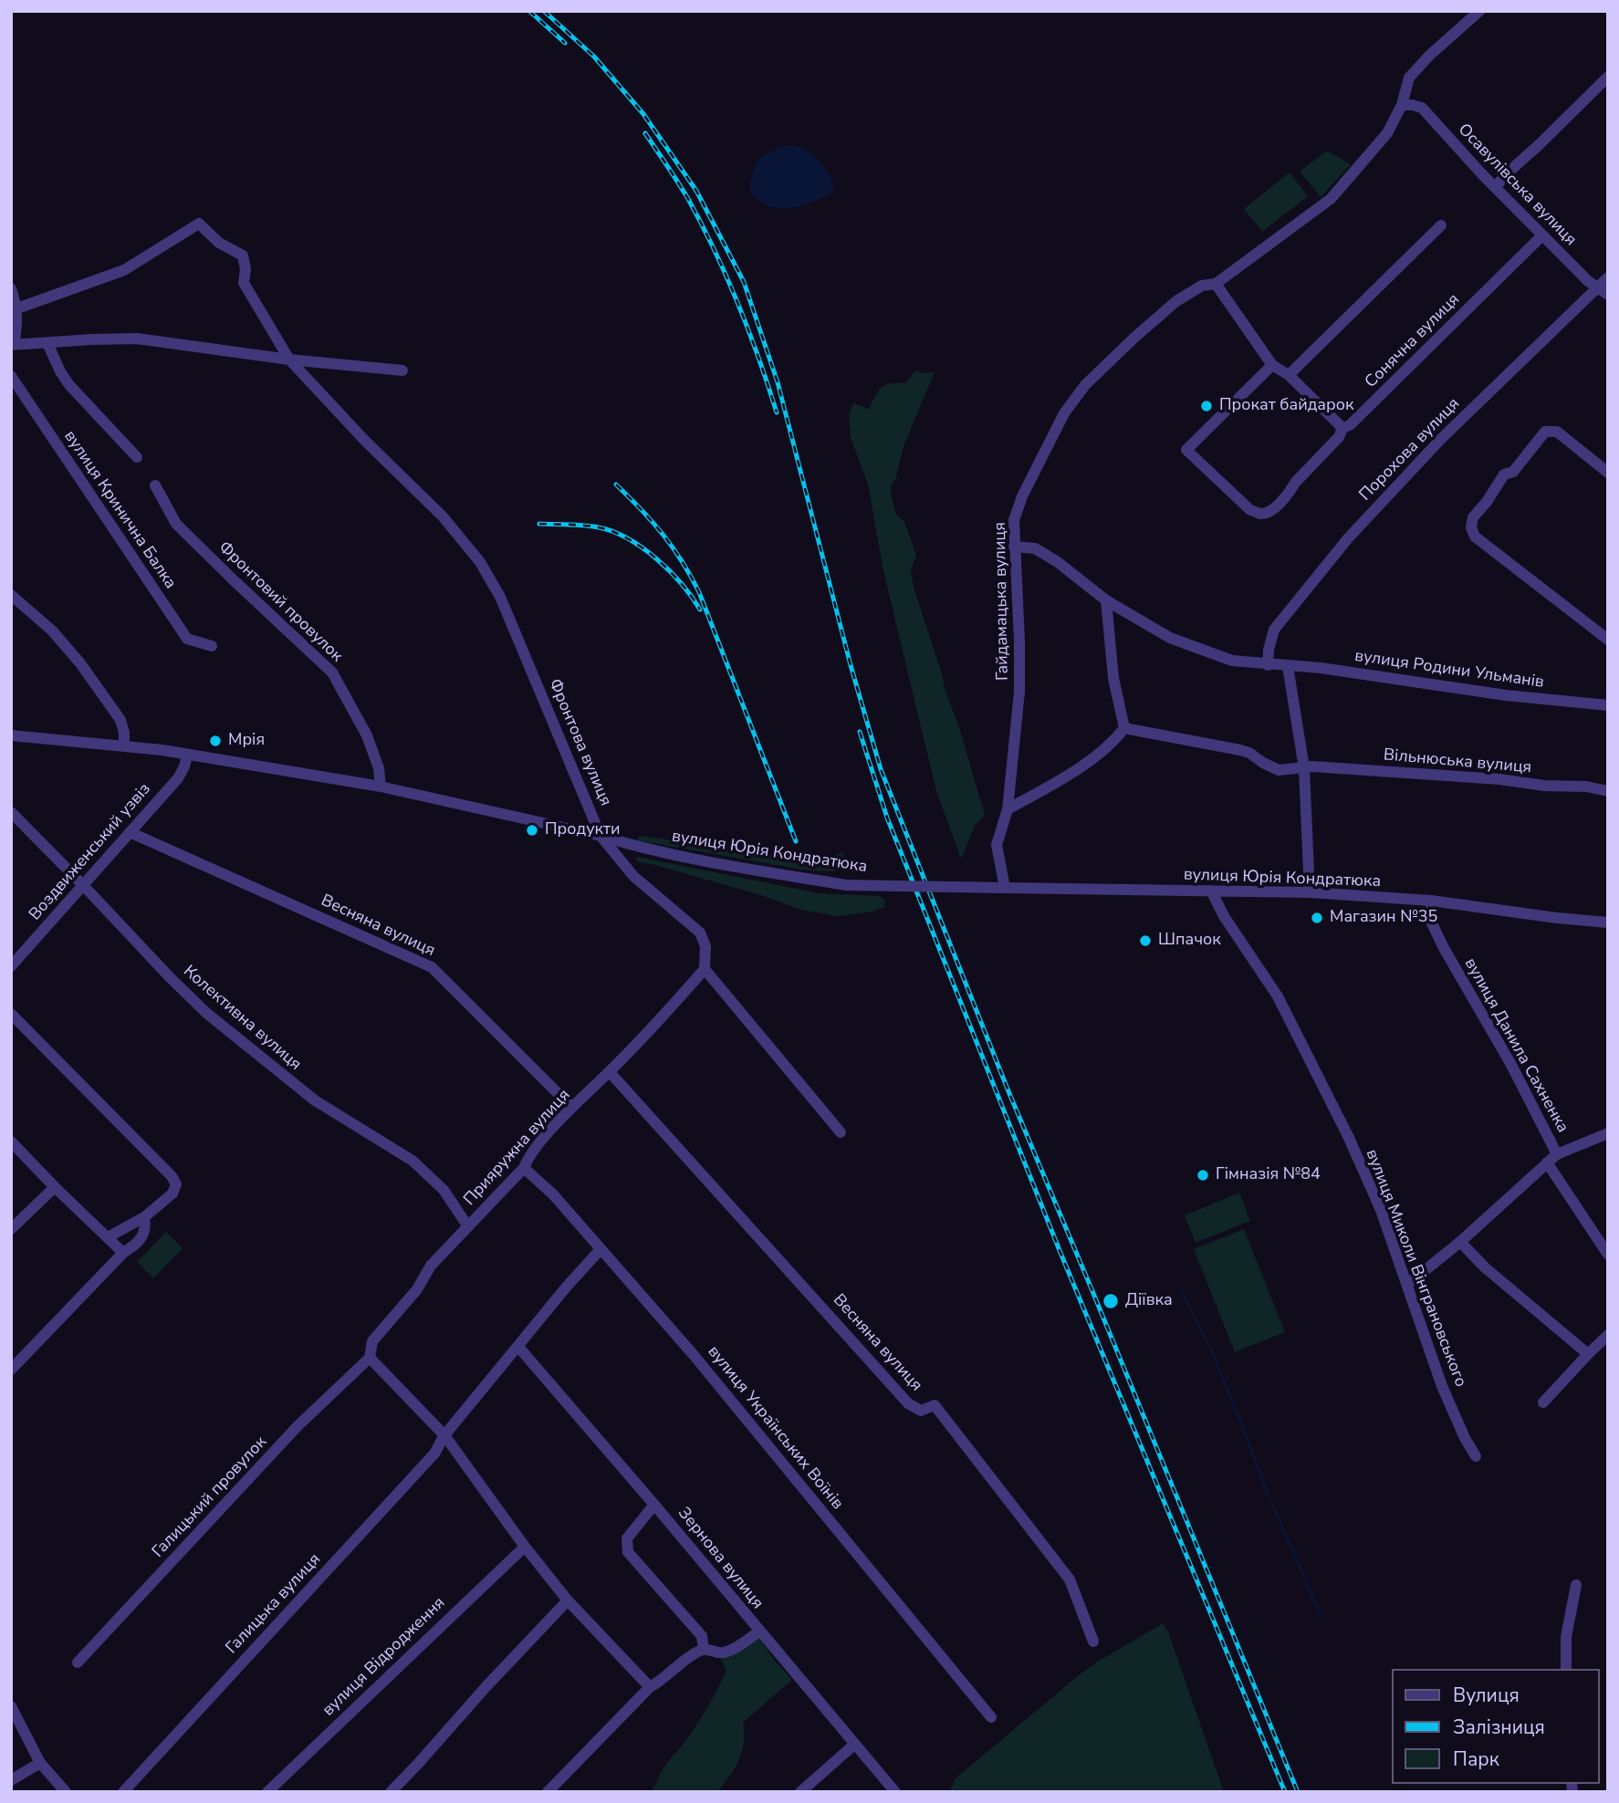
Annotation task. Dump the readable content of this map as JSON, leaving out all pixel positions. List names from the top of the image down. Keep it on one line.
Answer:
{"streets":{"street":["Осавулівська вулиця","Сонячна вулиця","Порохова вулиця","вулиця Кринична Балка","Гайдамацька вулиця","Фронтовий провулок","вулиця Родини Ульманів","Фронтова вулиця","Вільнюська вулиця","Воздвиженський узвіз","вулиця Юрія Кондратюка","Весняна вулиця","Колективна вулиця","вулиця Данила Сахненка","Прияружна вулиця","вулиця Миколи Вінграновського","вулиця Українських Воїнів","Галицький провулок","Зернова вулиця","Галицька вулиця","вулиця Відродження"]},"crossings":[["Осавулівська вулиця","Сонячна вулиця"],["Осавулівська вулиця","Порохова вулиця"],["Осавулівська вулиця","Гайдамацька вулиця"],["Порохова вулиця","вулиця Родини Ульманів"],["Гайдамацька вулиця","вулиця Родини Ульманів"],["Гайдамацька вулиця","вулиця Юрія Кондратюка"],["Фронтовий провулок","вулиця Юрія Кондратюка"],["Фронтова вулиця","вулиця Юрія Кондратюка"],["Фронтова вулиця","Прияружна вулиця"],["Воздвиженський узвіз","вулиця Юрія Кондратюка"],["Воздвиженський узвіз","Весняна вулиця"],["Воздвиженський узвіз","Колективна вулиця"],["вулиця Юрія Кондратюка","вулиця Данила Сахненка"],["вулиця Юрія Кондратюка","вулиця Миколи Вінграновського"],["Весняна вулиця","Прияружна вулиця"],["Колективна вулиця","Прияружна вулиця"],["Прияружна вулиця","вулиця Українських Воїнів"],["Прияружна вулиця","Галицький провулок"],["вулиця Українських Воїнів","Галицька вулиця"],["Зернова вулиця","Галицька вулиця"]],"places":["Прокат байдарок","Мрія","Продукти","Магазин №35","Шпачок","Гімназія №84","Діївка"],"legend":["Вулиця","Залізниця","Парк"]}
